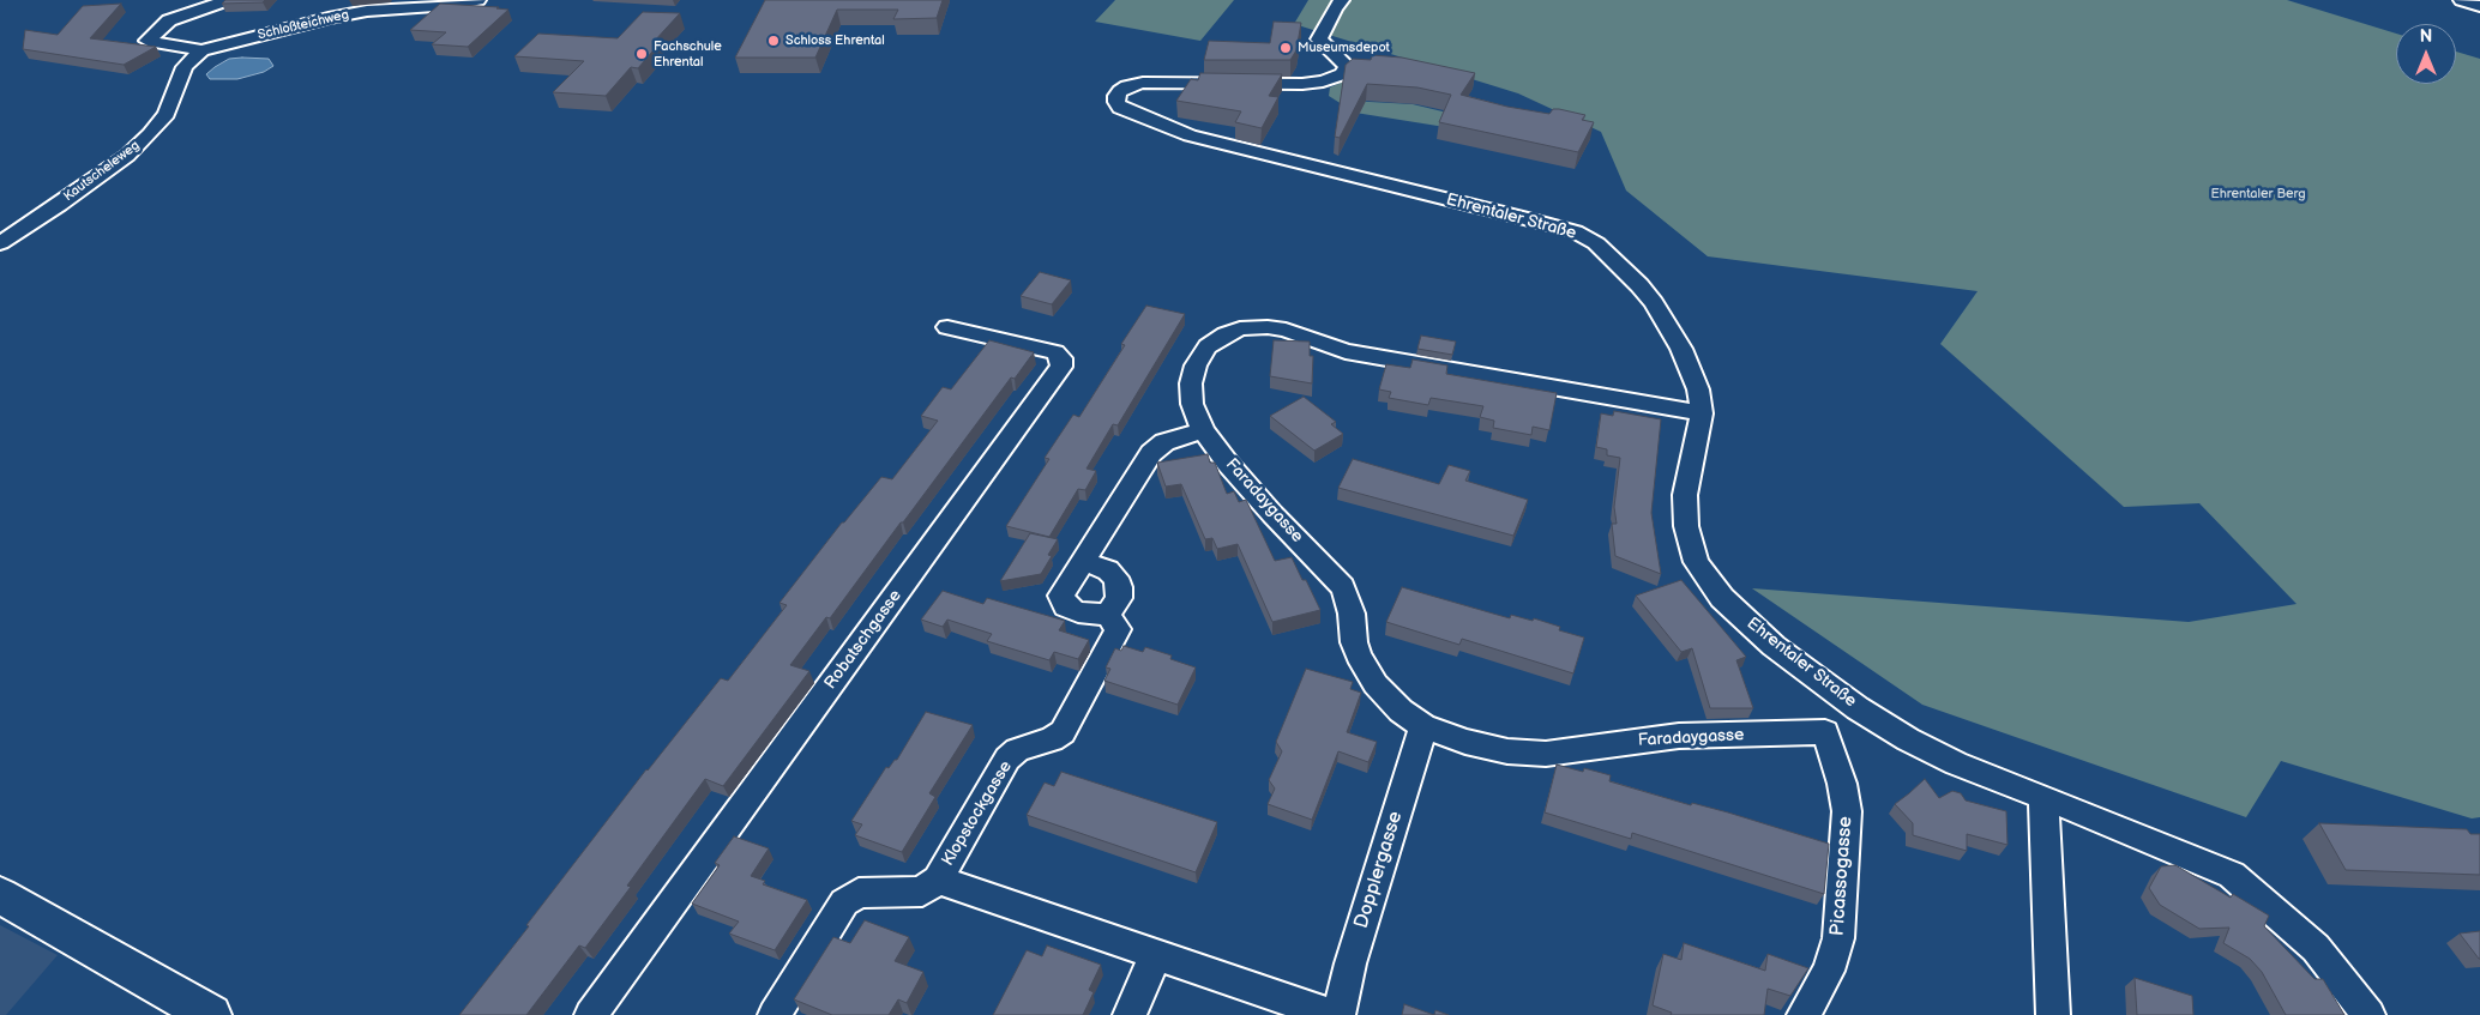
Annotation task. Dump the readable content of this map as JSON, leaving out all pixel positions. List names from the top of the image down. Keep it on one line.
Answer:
{"streets":{"street":["Schloßteichweg","Kautscheleweg","Ehrentaler Straße","Faradaygasse","Robatschgasse","Klopstockgasse","Dopplergasse","Picassogasse"]},"crossings":[["Schloßteichweg","Kautscheleweg"],["Ehrentaler Straße","Faradaygasse"],["Faradaygasse","Dopplergasse"],["Faradaygasse","Picassogasse"]],"parks":["Ehrentaler Berg"],"places":["Schloss Ehrental","Museumsdepot","Fachschule Ehrental"],"north":"top"}
